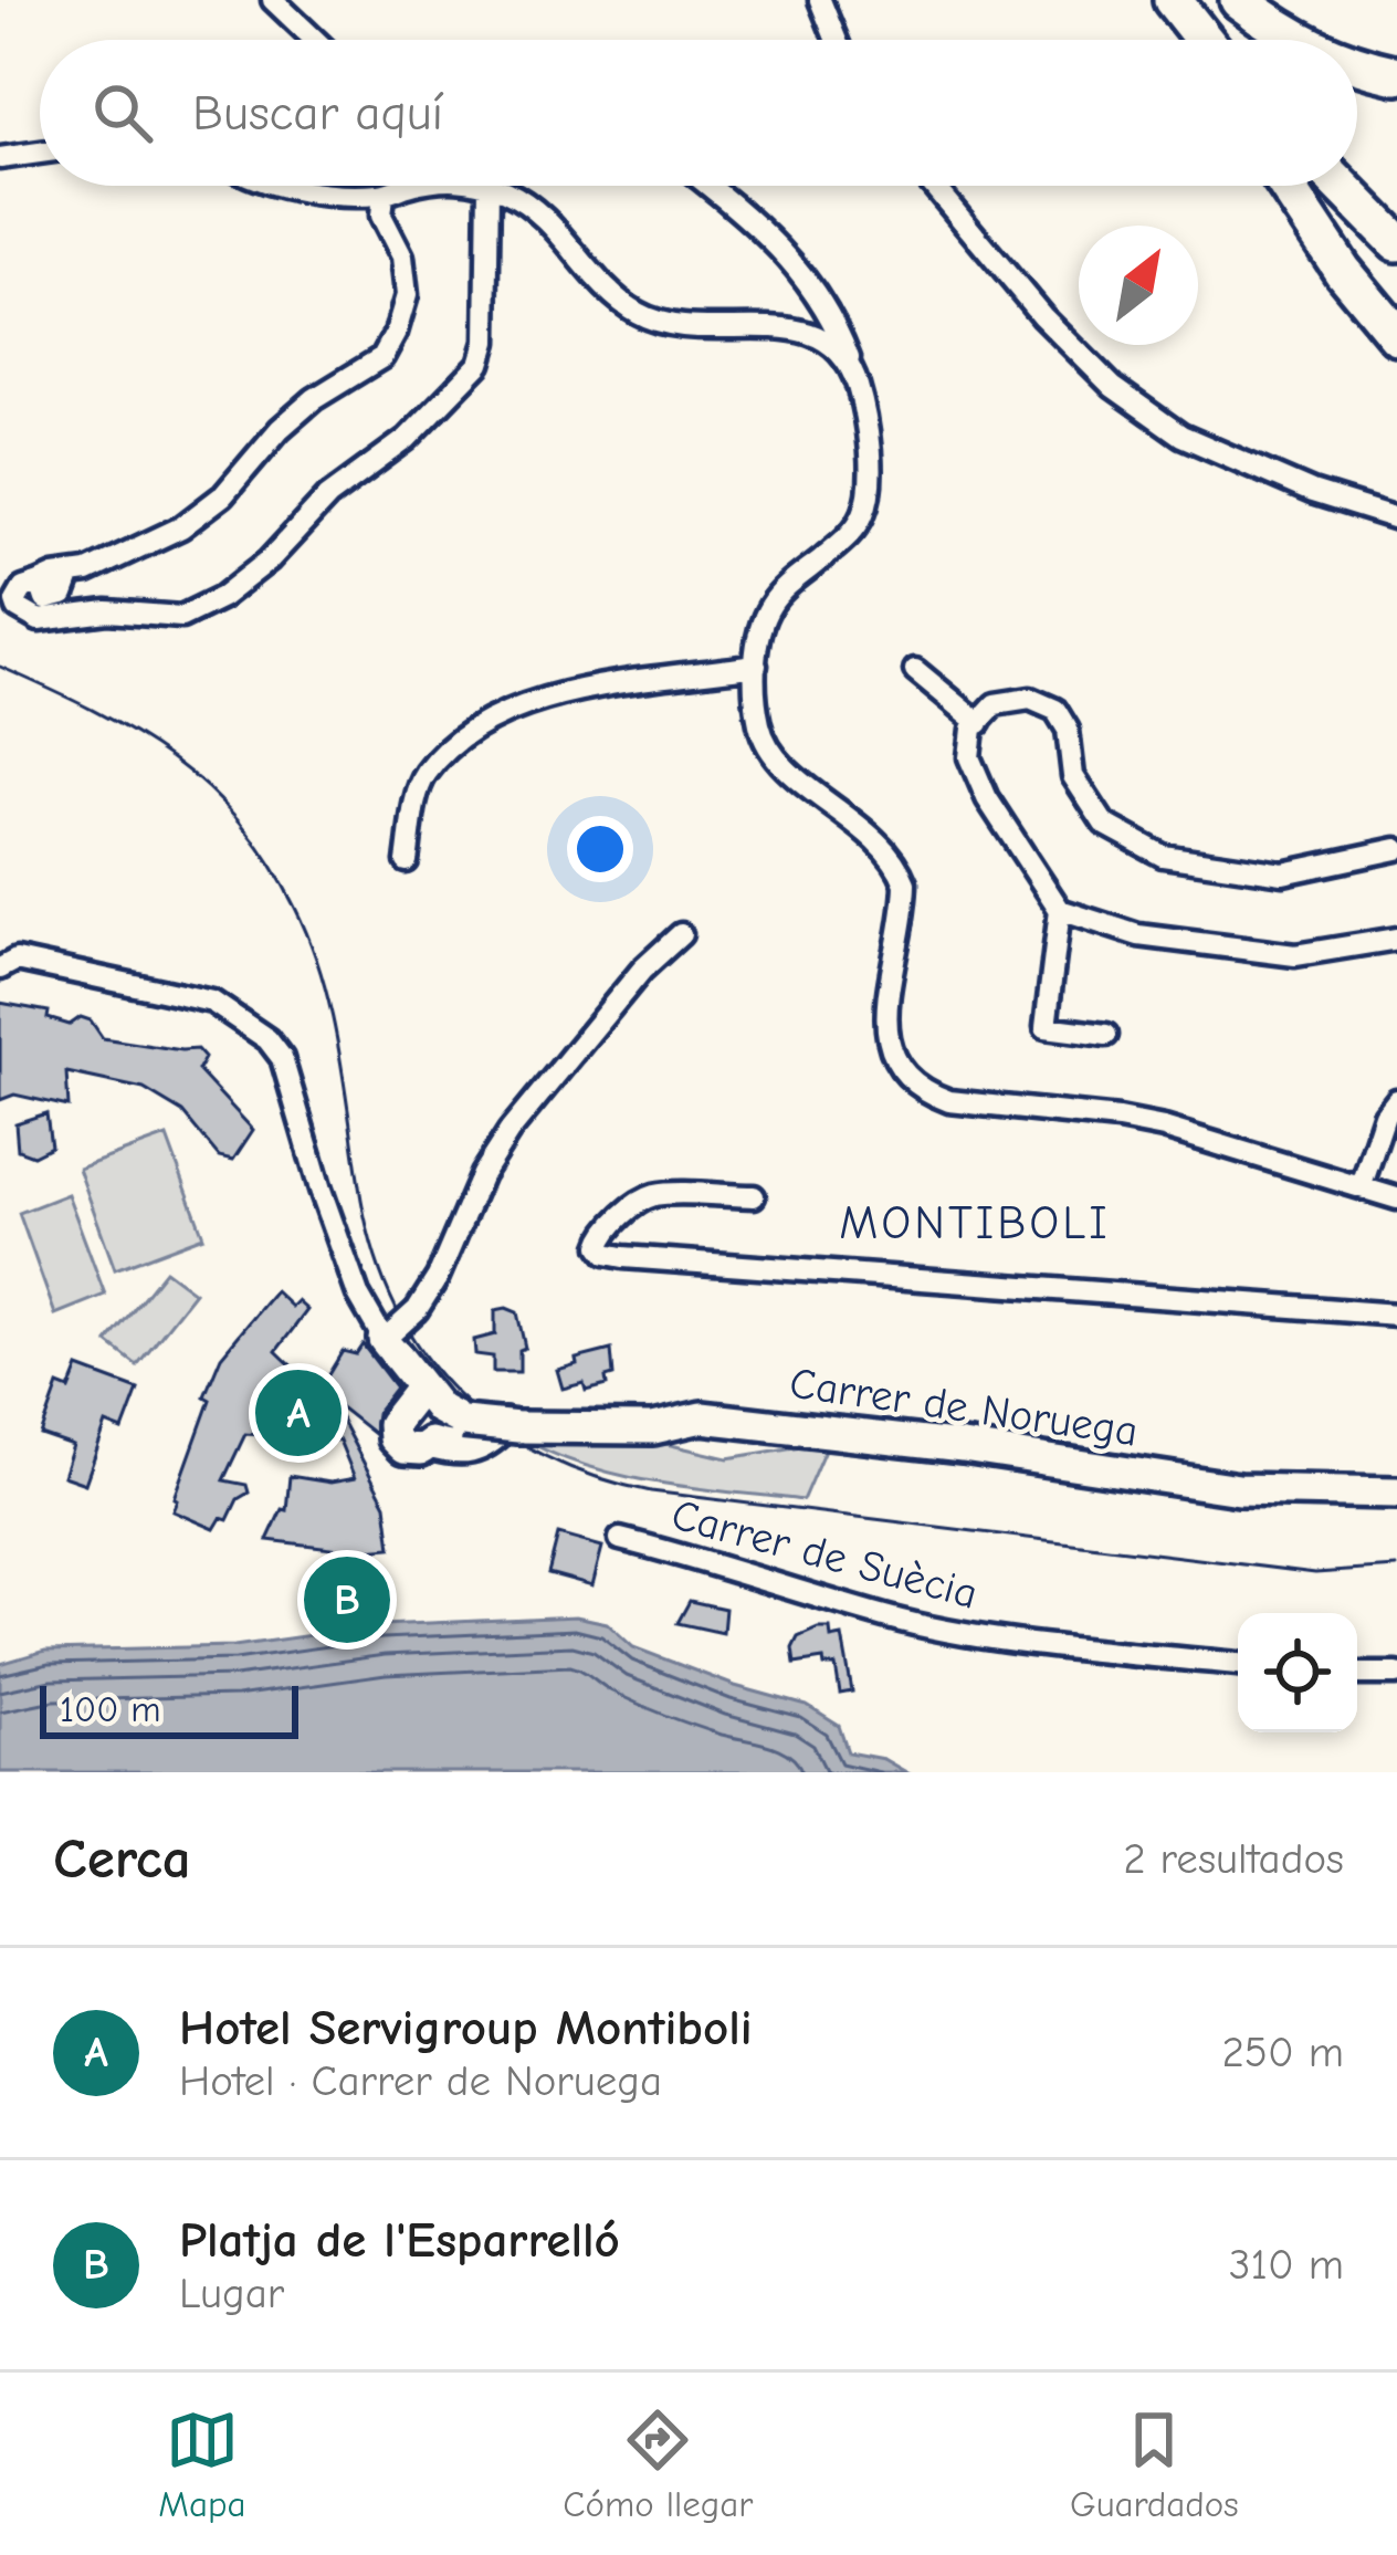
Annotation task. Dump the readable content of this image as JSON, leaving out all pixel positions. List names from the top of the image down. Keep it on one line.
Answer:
{"streets":{"street":["Carrer de Noruega","Carrer de Suècia"]},"districts":["MONTIBOLI"],"scale_bar":"100 m","north":"top right","page":{"search":"Buscar aquí","pins":["A","B"],"scale":"100 m","heading":["Cerca","2 resultados"],"list":[{"mark":"A","name":"Hotel Servigroup Montiboli","note":"Hotel · Carrer de Noruega","value":"250 m"},{"mark":"B","name":"Platja de l'Esparrelló","note":"Lugar","value":"310 m"}],"nav":["Mapa","Cómo llegar","Guardados"]}}
